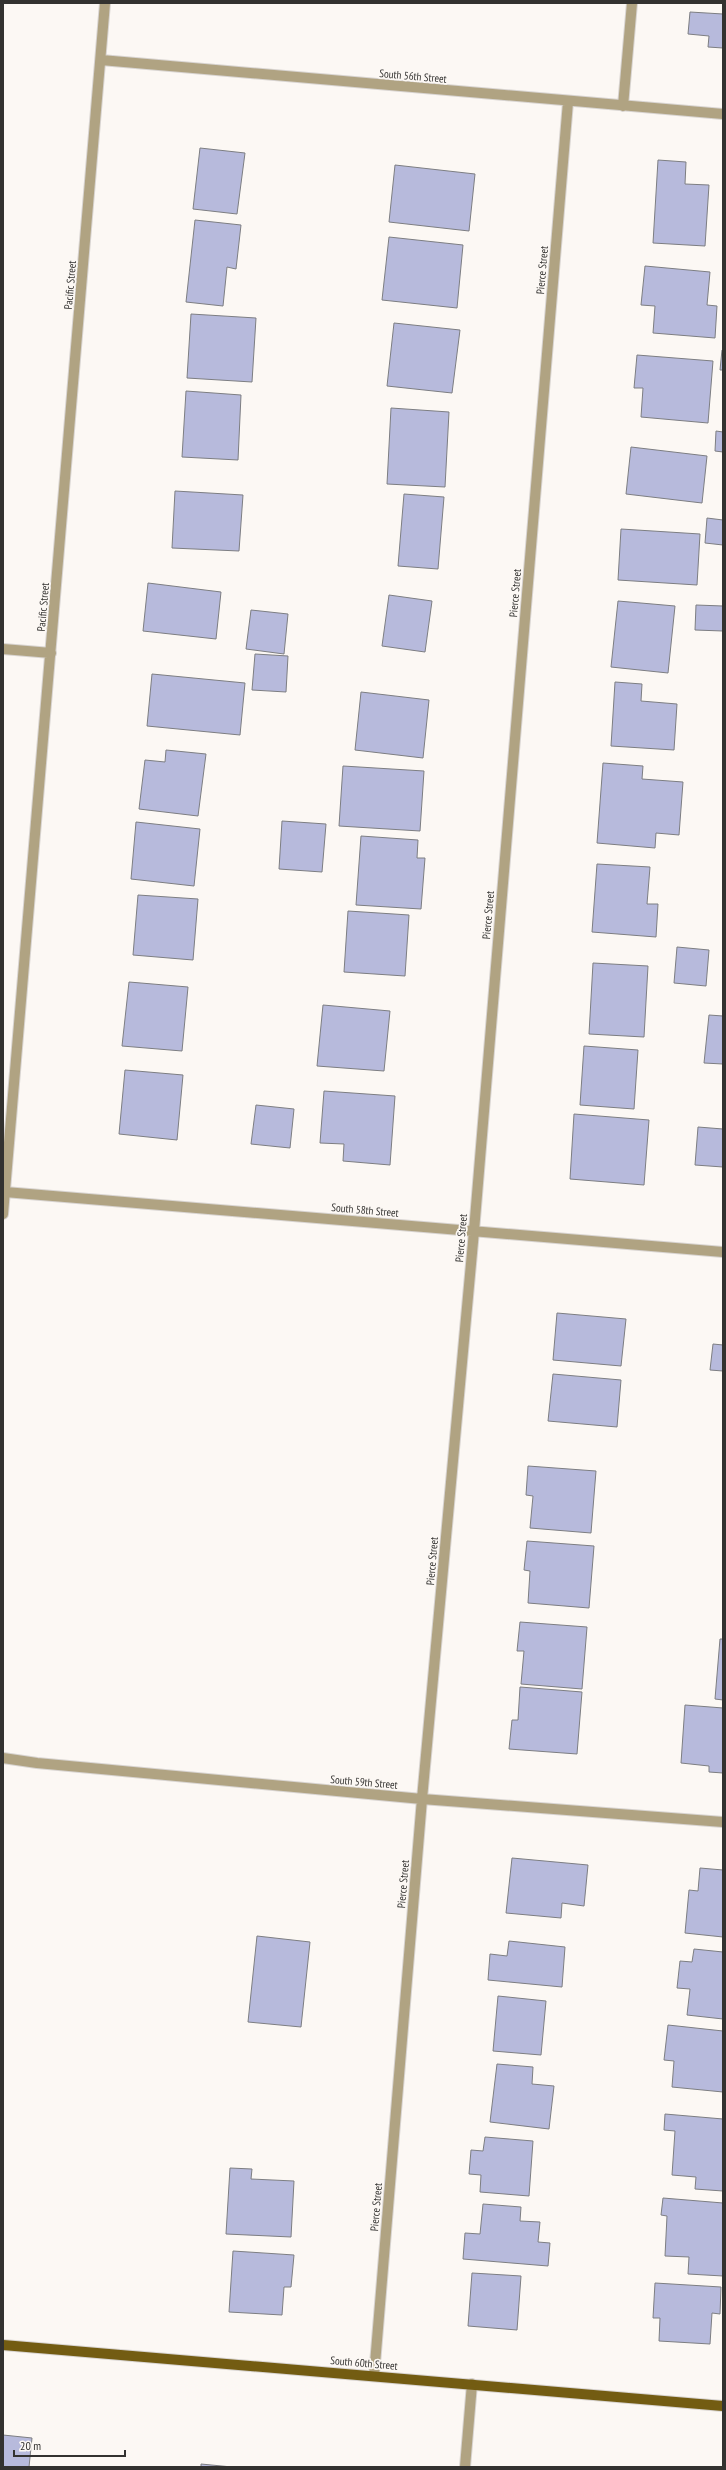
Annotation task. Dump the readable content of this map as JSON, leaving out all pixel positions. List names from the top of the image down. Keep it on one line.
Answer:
{"streets":{"main road":["South 60th Street"],"street":["South 56th Street","Pierce Street","Pacific Street","South 58th Street","South 59th Street"]},"crossings":[["South 56th Street","Pierce Street"],["South 56th Street","Pacific Street"],["Pierce Street","South 58th Street"],["Pierce Street","South 59th Street"],["Pierce Street","South 60th Street"],["Pacific Street","South 58th Street"]],"scale_bar":"20 m"}
